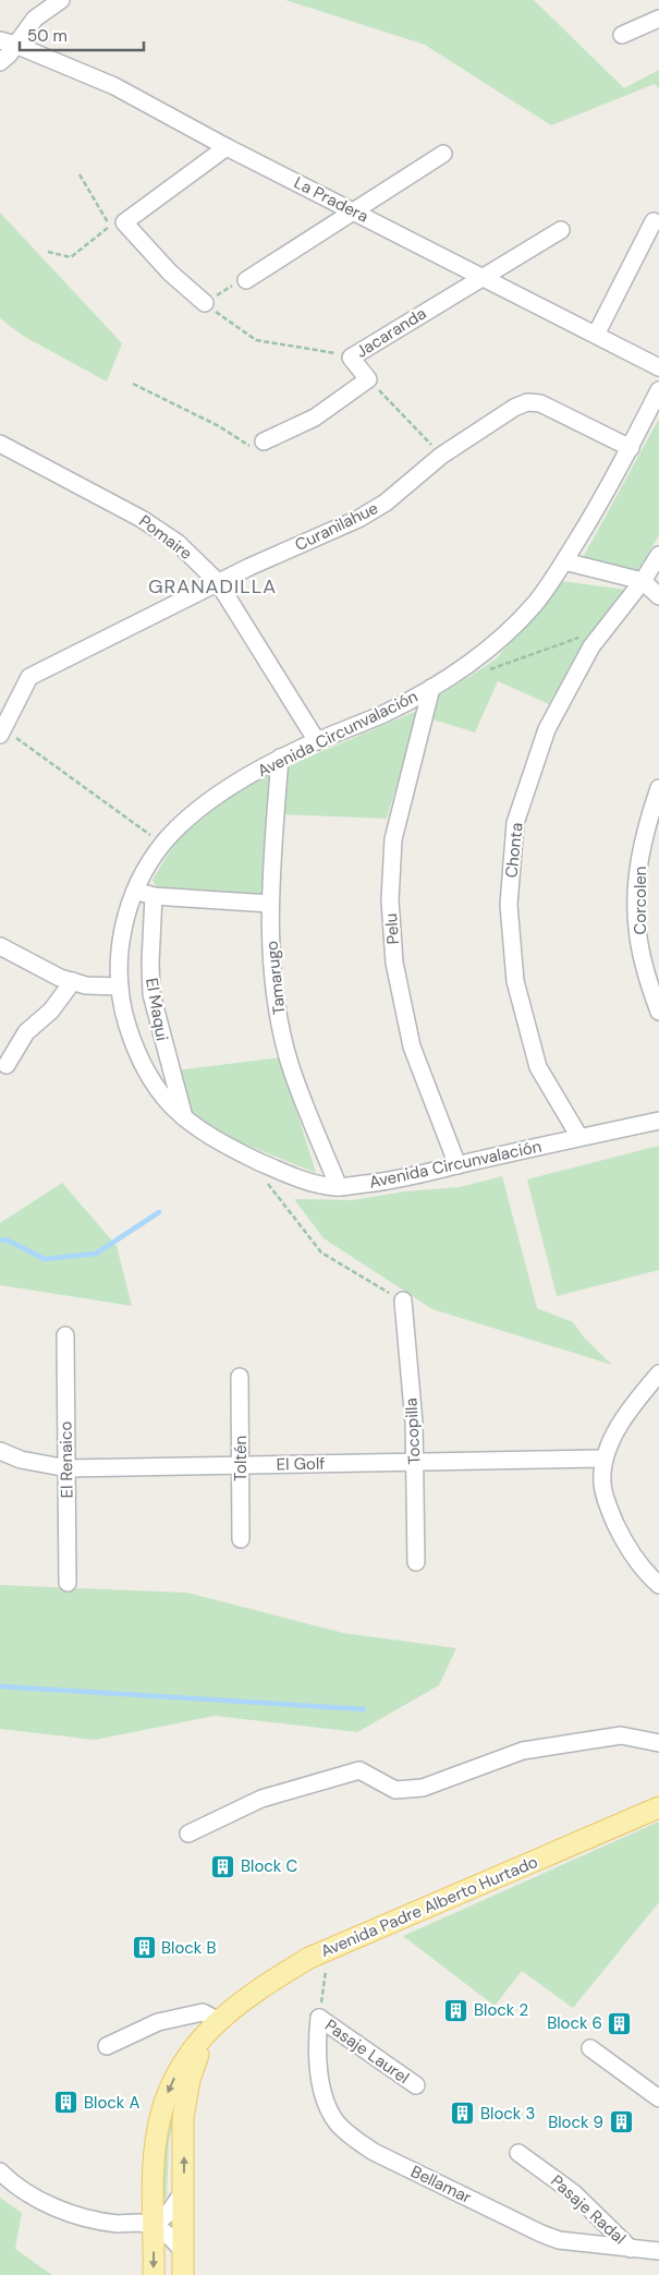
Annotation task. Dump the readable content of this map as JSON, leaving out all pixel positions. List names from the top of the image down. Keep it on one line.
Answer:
{"streets":{"main road":["Avenida Padre Alberto Hurtado"],"street":["La Pradera","Jacaranda","Curanilahue","Pomaire","Avenida Circunvalación","Chonta","Corcolen","Pelu","Tamarugo","El Maqui","Tocopilla","Toltén","El Renaico","El Golf","Pasaje Laurel","Bellamar","Pasaje Radal"]},"crossings":[["La Pradera","Jacaranda"],["Curanilahue","Pomaire"],["Curanilahue","Avenida Circunvalación"],["Pomaire","Avenida Circunvalación"],["Avenida Circunvalación","Chonta"],["Avenida Circunvalación","Pelu"],["Avenida Circunvalación","Tamarugo"],["Avenida Circunvalación","El Maqui"],["Tocopilla","El Golf"],["Toltén","El Golf"],["El Renaico","El Golf"],["Pasaje Laurel","Bellamar"],["Bellamar","Pasaje Radal"]],"districts":["GRANADILLA"],"places":{"building":["Block C","Block B","Block 2","Block 6","Block A","Block 3","Block 9"]},"scale_bar":"50 m"}
